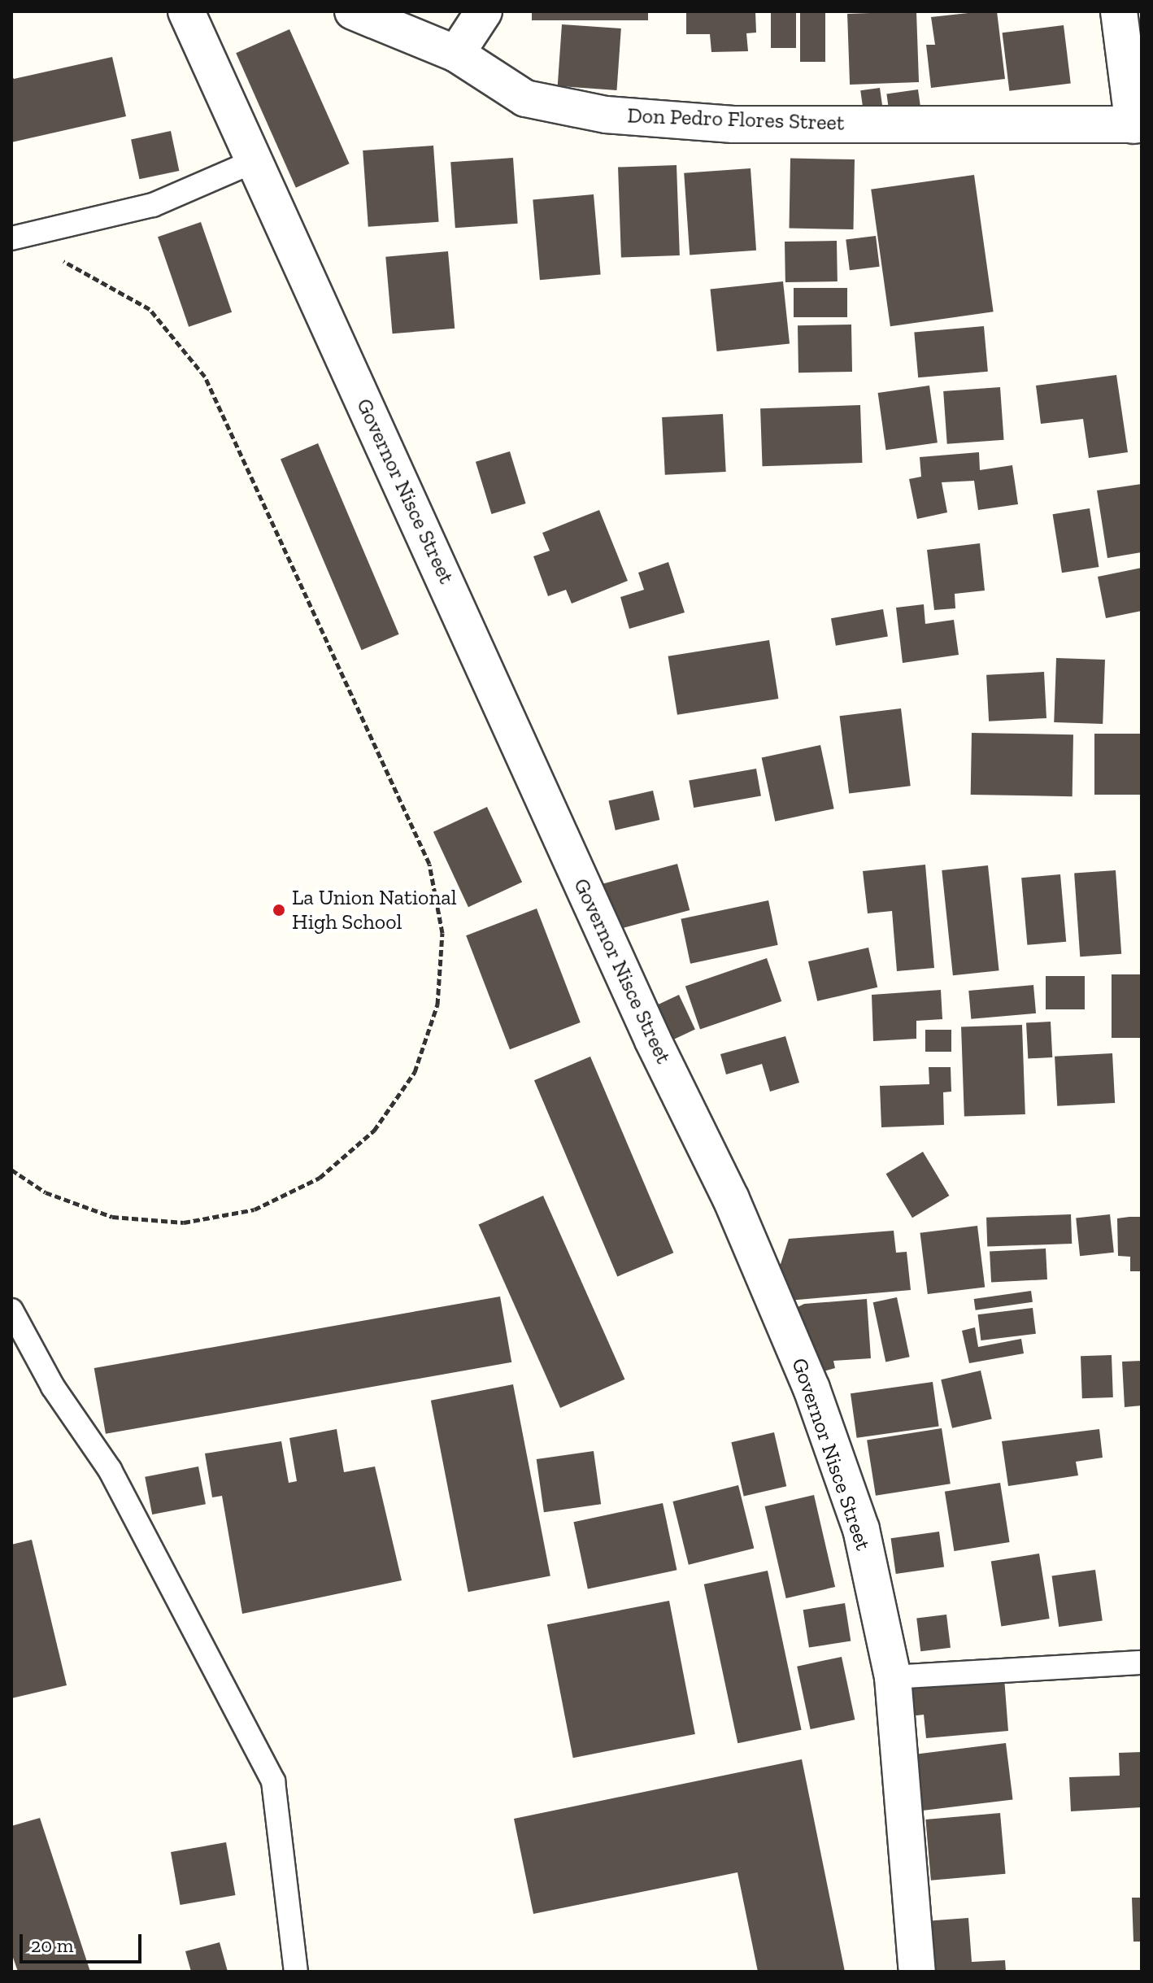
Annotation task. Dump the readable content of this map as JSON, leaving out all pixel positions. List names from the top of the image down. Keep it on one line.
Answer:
{"streets":{"street":["Don Pedro Flores Street","Governor Nisce Street"]},"places":["La Union National High School"],"scale_bar":"20 m"}
